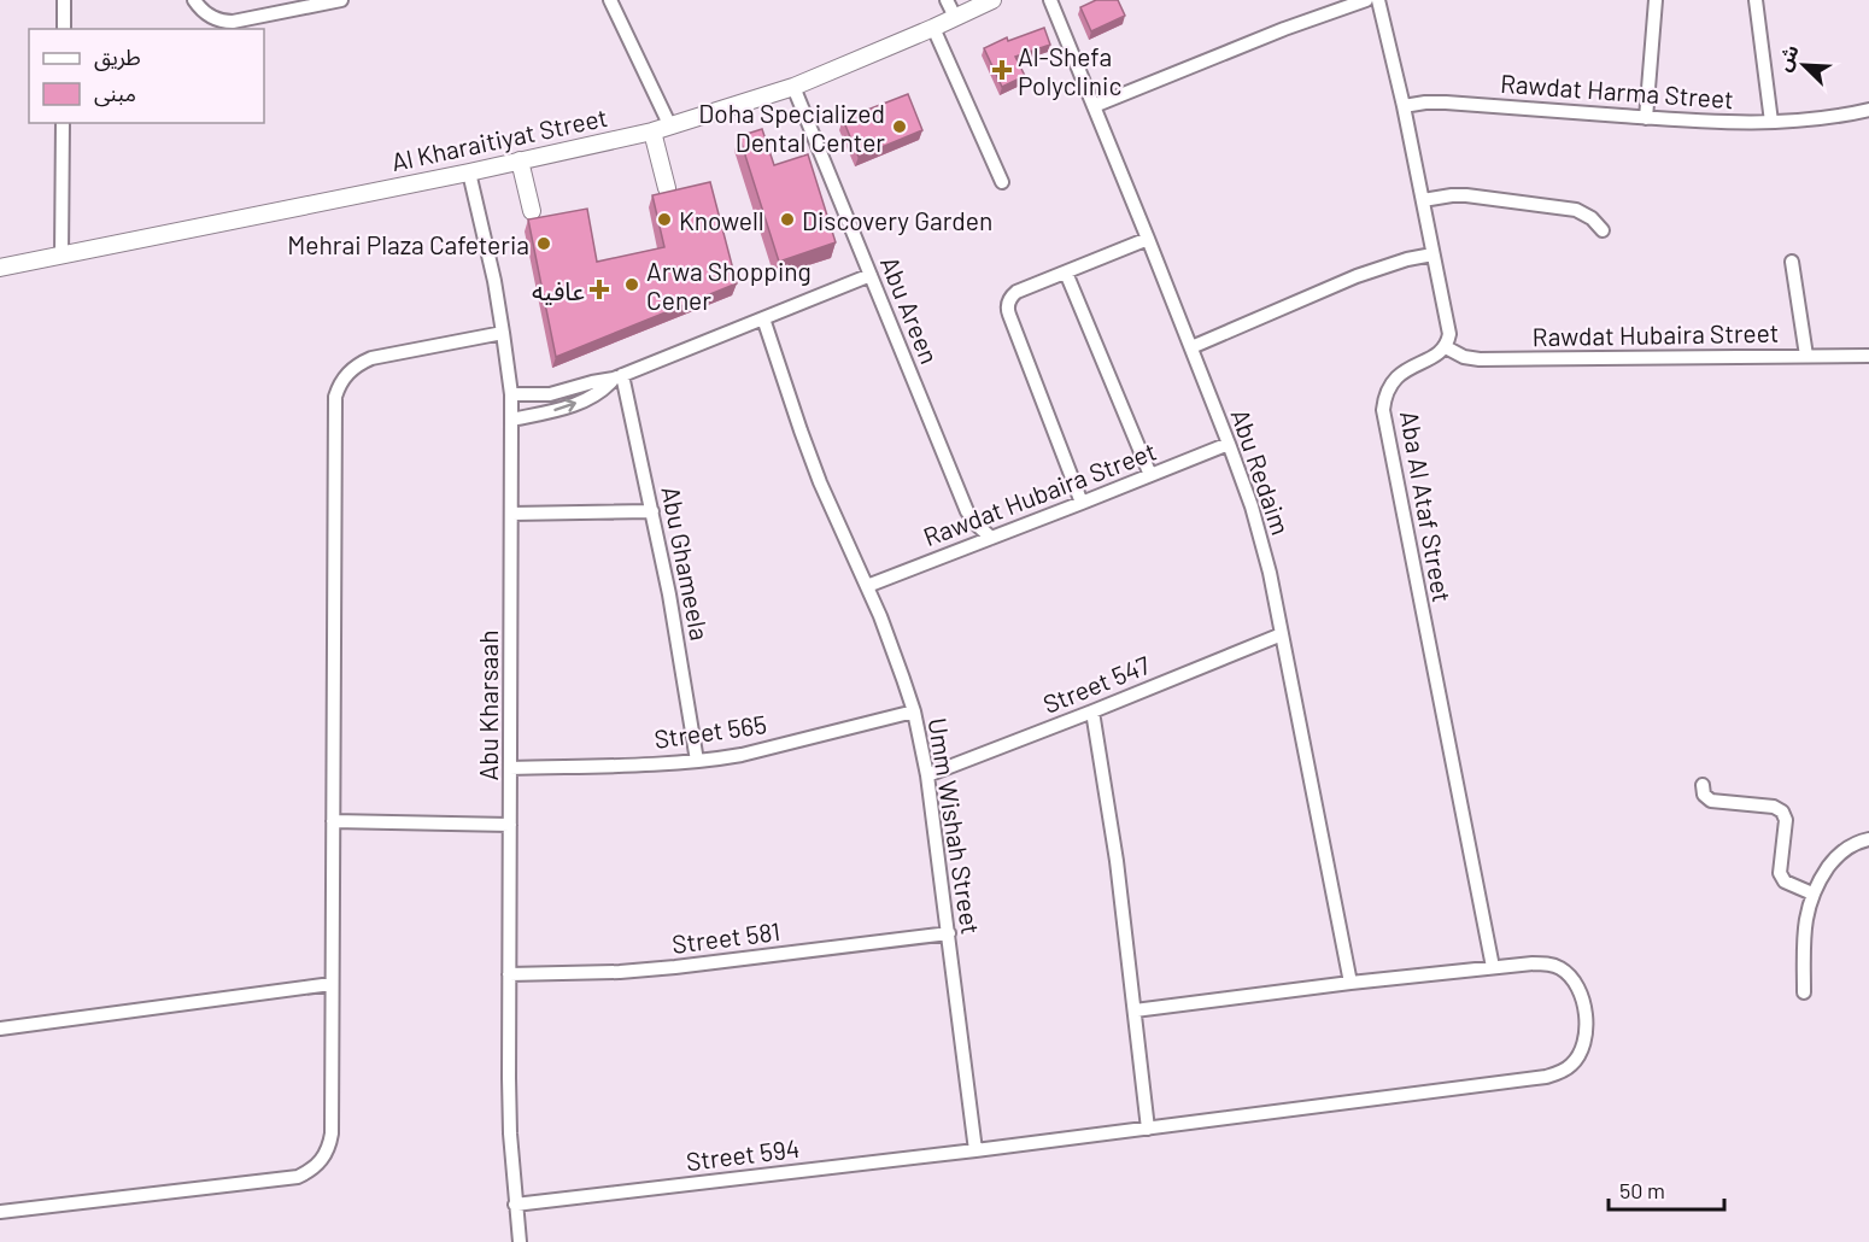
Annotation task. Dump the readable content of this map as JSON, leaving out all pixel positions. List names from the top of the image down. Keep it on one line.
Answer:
{"streets":{"street":["Rawdat Harma Street","Al Kharaitiyat Street","Abu Areen","Rawdat Hubaira Street","Abu Redaim","Aba Al Ataf Street","Abu Ghameela","Street 547","Abu Kharsaah","Street 565","Umm Wishah Street","Street 581","Street 594"]},"crossings":[["Al Kharaitiyat Street","Abu Areen"],["Al Kharaitiyat Street","Abu Kharsaah"],["Abu Areen","Rawdat Hubaira Street"],["Rawdat Hubaira Street","Abu Redaim"],["Rawdat Hubaira Street","Aba Al Ataf Street"],["Rawdat Hubaira Street","Umm Wishah Street"],["Abu Redaim","Street 547"],["Abu Redaim","Street 594"],["Aba Al Ataf Street","Street 594"],["Abu Ghameela","Street 565"],["Street 547","Umm Wishah Street"],["Abu Kharsaah","Street 565"],["Abu Kharsaah","Street 581"],["Abu Kharsaah","Street 594"],["Street 565","Umm Wishah Street"],["Umm Wishah Street","Street 581"],["Umm Wishah Street","Street 594"]],"places":{"health":["Al-Shefa Polyclinic","عافيه"],"other":["Doha Specialized Dental Center","Knowell","Discovery Garden","Mehrai Plaza Cafeteria","Arwa Shopping Cener"]},"legend":["طريق","مبنى"],"scale_bar":"50 m","north":"top left"}
